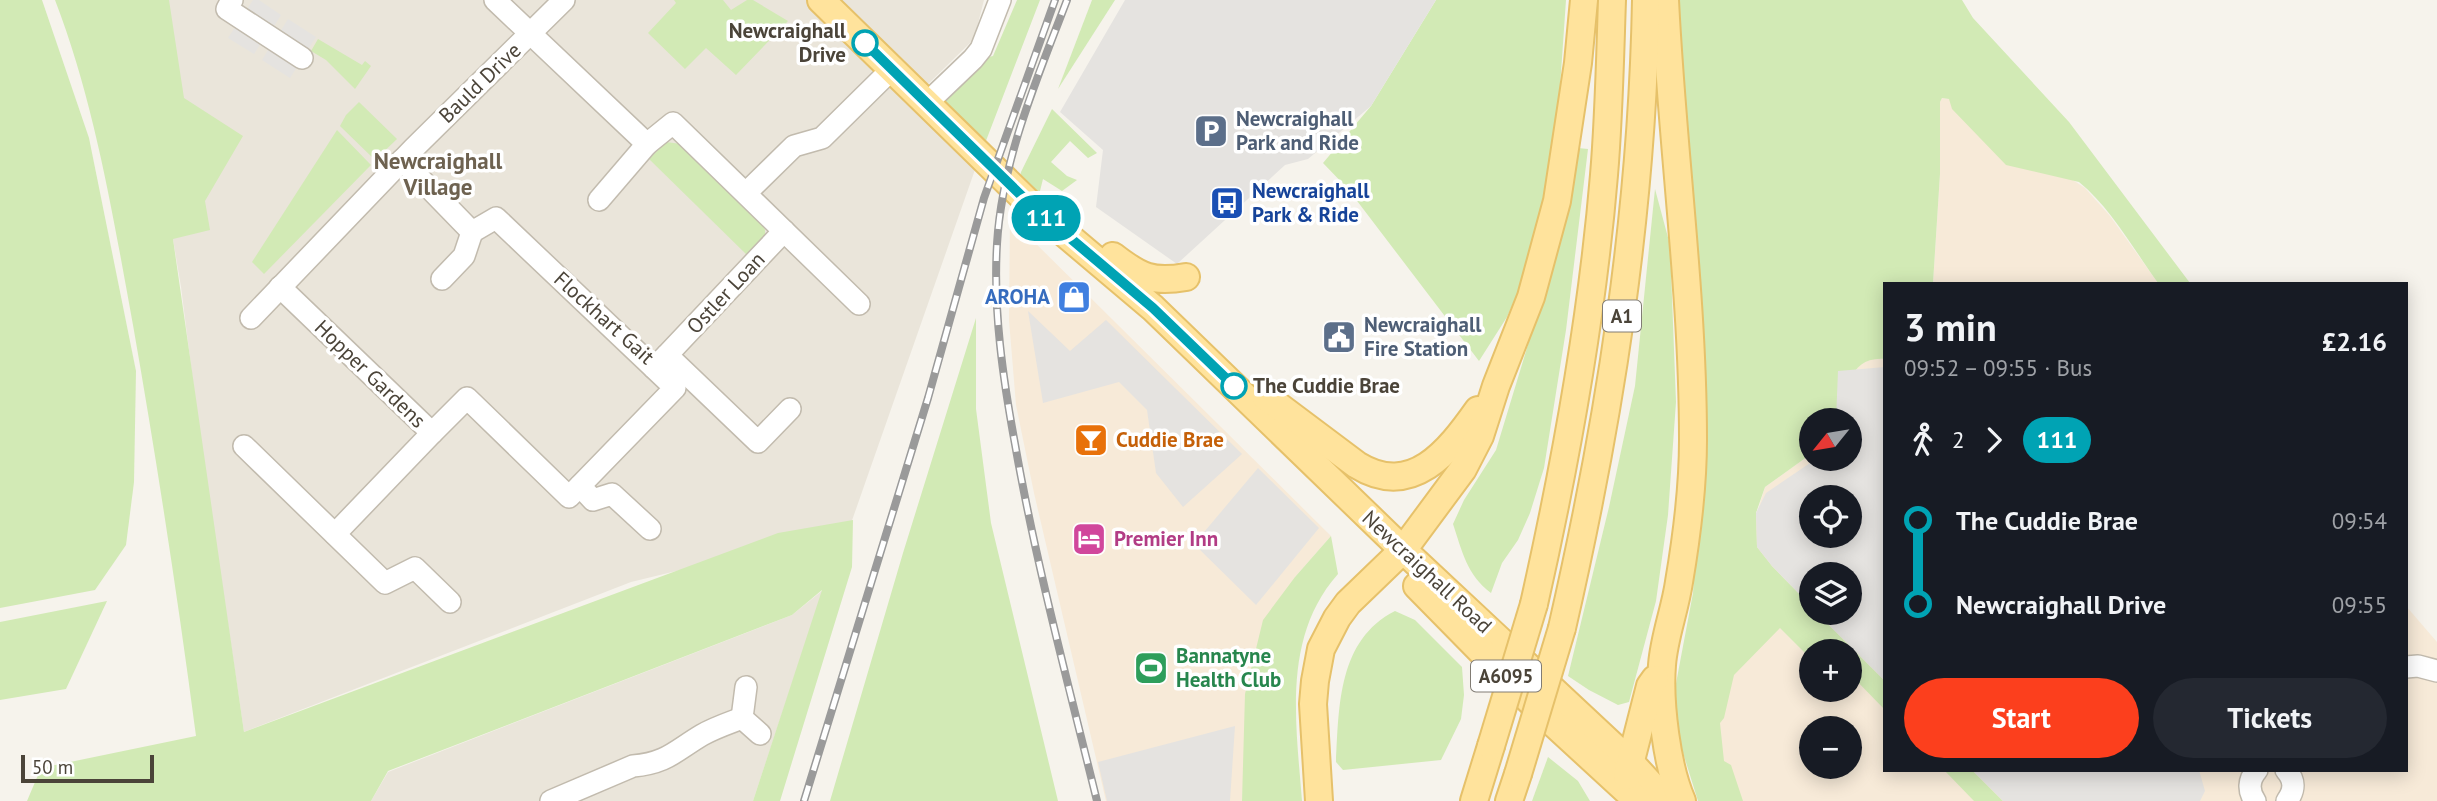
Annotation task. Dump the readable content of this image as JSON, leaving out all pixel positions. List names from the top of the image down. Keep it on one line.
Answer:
{"streets":{"main road":["A1","Newcraighall Road","A6095"],"street":["Bauld Drive","Ostler Loan","Flockhart Gait","Hopper Gardens"]},"crossings":[["Bauld Drive","Hopper Gardens"],["Ostler Loan","Flockhart Gait"],["Newcraighall Road","A6095"]],"districts":["Newcraighall Village"],"places":{"other":["Newcraighall Drive","The Cuddie Brae"],"parking":["Newcraighall Park and Ride"],"bus stop":["Newcraighall Park & Ride"],"shop":["AROHA"],"public building":["Newcraighall Fire Station"],"bar":["Cuddie Brae"],"hotel":["Premier Inn"],"sports":["Bannatyne Health Club"]},"lines":["bus line 111"],"scale_bar":"50 m","north":"bottom left","page":{"on_map":"111","heading":["3 min","09:52 – 09:55 · Bus","£2.16"],"legs":["2","111"],"map_buttons":["+","−"],"list":[{"name":"The Cuddie Brae","value":"09:54"},{"name":"Newcraighall Drive","value":"09:55"}],"buttons":["Start","Tickets"],"scale":"50 m"}}
